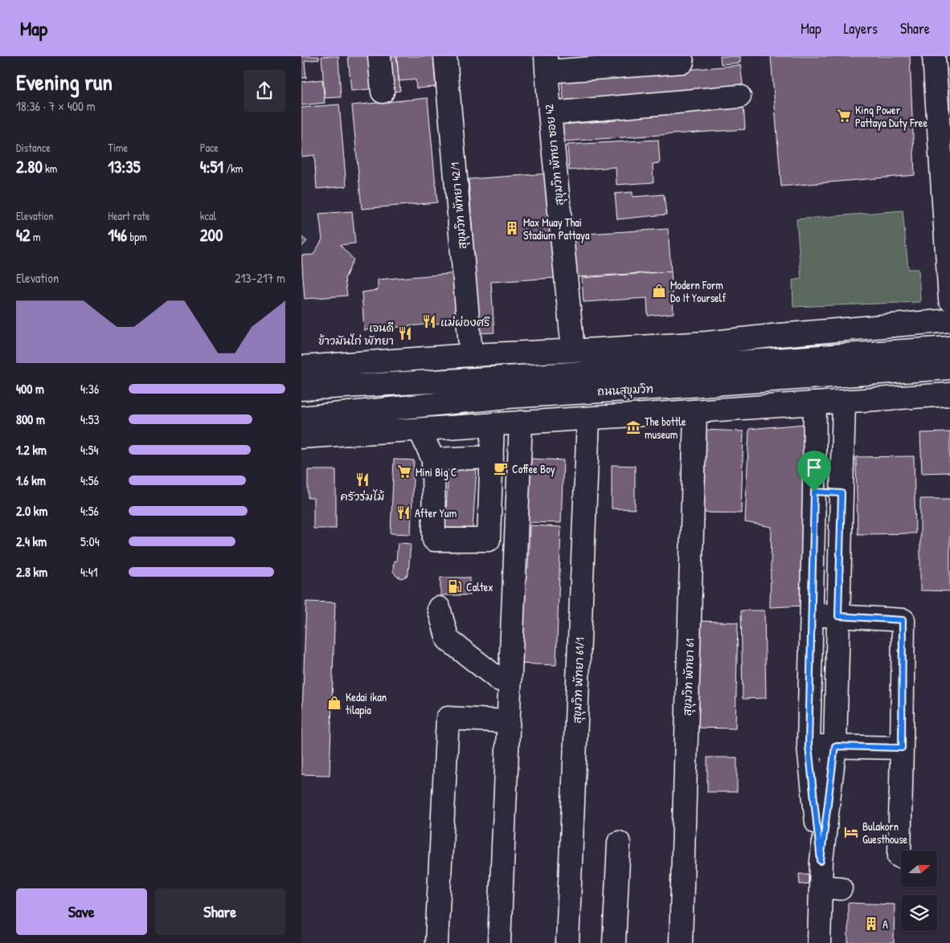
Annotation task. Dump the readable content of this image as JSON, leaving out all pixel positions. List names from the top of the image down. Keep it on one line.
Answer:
{"streets":{"main road":["สุขุมวิท พัทยา ซอย 42","สุขุมวิท พัทยา 42/1","ถนนสุขุมวิท","สุขุมวิท พัทยา 61","สุขุมวิท พัทยา 61/1"]},"places":{"supermarket":["King Power Pattaya Duty Free","Mini Big C"],"building":["Max Muay Thai Stadium Pattaya","A"],"shop":["Modern Form Do It Yourself","Kedai ikan tilapia"],"restaurant":["แม่ผ่องศรี","เจนดี ข้าวมันไก่ พัทยา","ครัวร่มไม้","After Yum"],"museum":["The bottle museum"],"cafe":["Coffee Boy"],"fuel station":["Caltex"],"hotel":["Bulakorn Guesthouse"]},"north":"right","page":{"header":"Map","nav":["Map","Layers","Share"],"heading":["Evening run","18:36 · 7 × 400 m"],"stats":[["Distance","2.80 km"],["Time","13:35"],["Pace","4:51 /km"],["Elevation","42 m"],["Heart rate","146 bpm"],["kcal","200"]],"chart":["Elevation","213–217 m"],"list":[{"name":"400 m","note":"4:36"},{"name":"800 m","note":"4:53"},{"name":"1.2 km","note":"4:54"},{"name":"1.6 km","note":"4:56"},{"name":"2.0 km","note":"4:56"},{"name":"2.4 km","note":"5:04"},{"name":"2.8 km","note":"4:41"}],"buttons":["Save","Share"]}}
